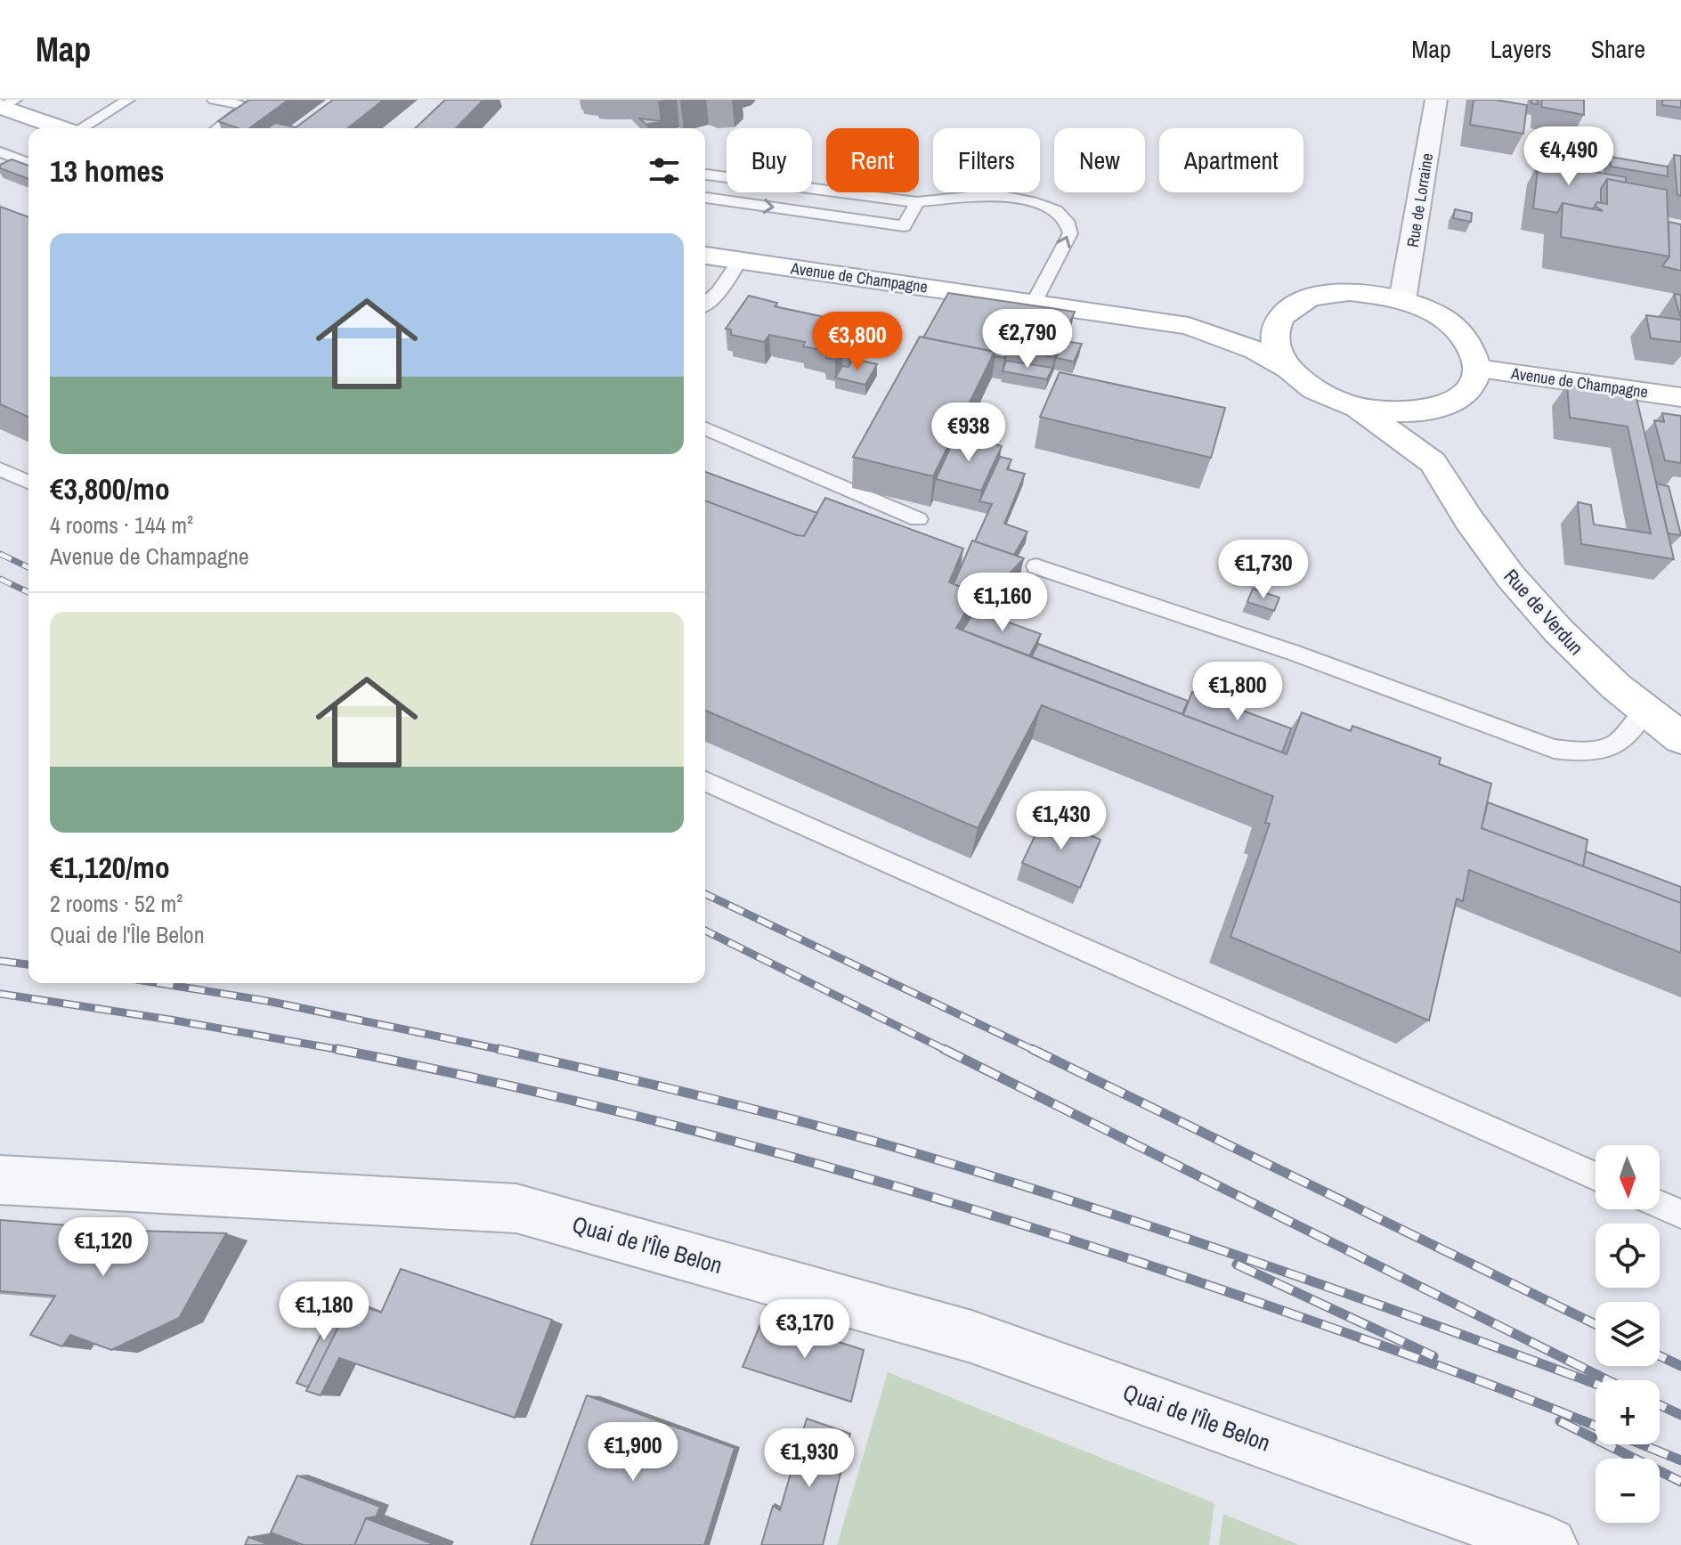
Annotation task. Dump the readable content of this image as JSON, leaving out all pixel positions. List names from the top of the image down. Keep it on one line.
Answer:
{"streets":{"main road":["Avenue de Champagne","Rue de Verdun"],"street":["Rue de Lorraine","Quai de l'Île Belon"]},"crossings":[["Rue de Lorraine","Avenue de Champagne"],["Rue de Lorraine","Rue de Verdun"],["Avenue de Champagne","Rue de Verdun"]],"north":"bottom","page":{"header":"Map","nav":["Map","Layers","Share"],"price":["€4,490","€2,790","€3,800","€938","€1,730","€1,160","€1,800","€1,430","€1,120","€1,180","€3,170","€1,900","€1,930"],"chip":["Buy","Rent","Filters","New","Apartment"],"heading":"13 homes","list":[{"name":"€3,800/mo","note":"4 rooms · 144 m² · Avenue de Champagne"},{"name":"€1,120/mo","note":"2 rooms · 52 m² · Quai de l'Île Belon"}],"map_buttons":["+","−"]}}
